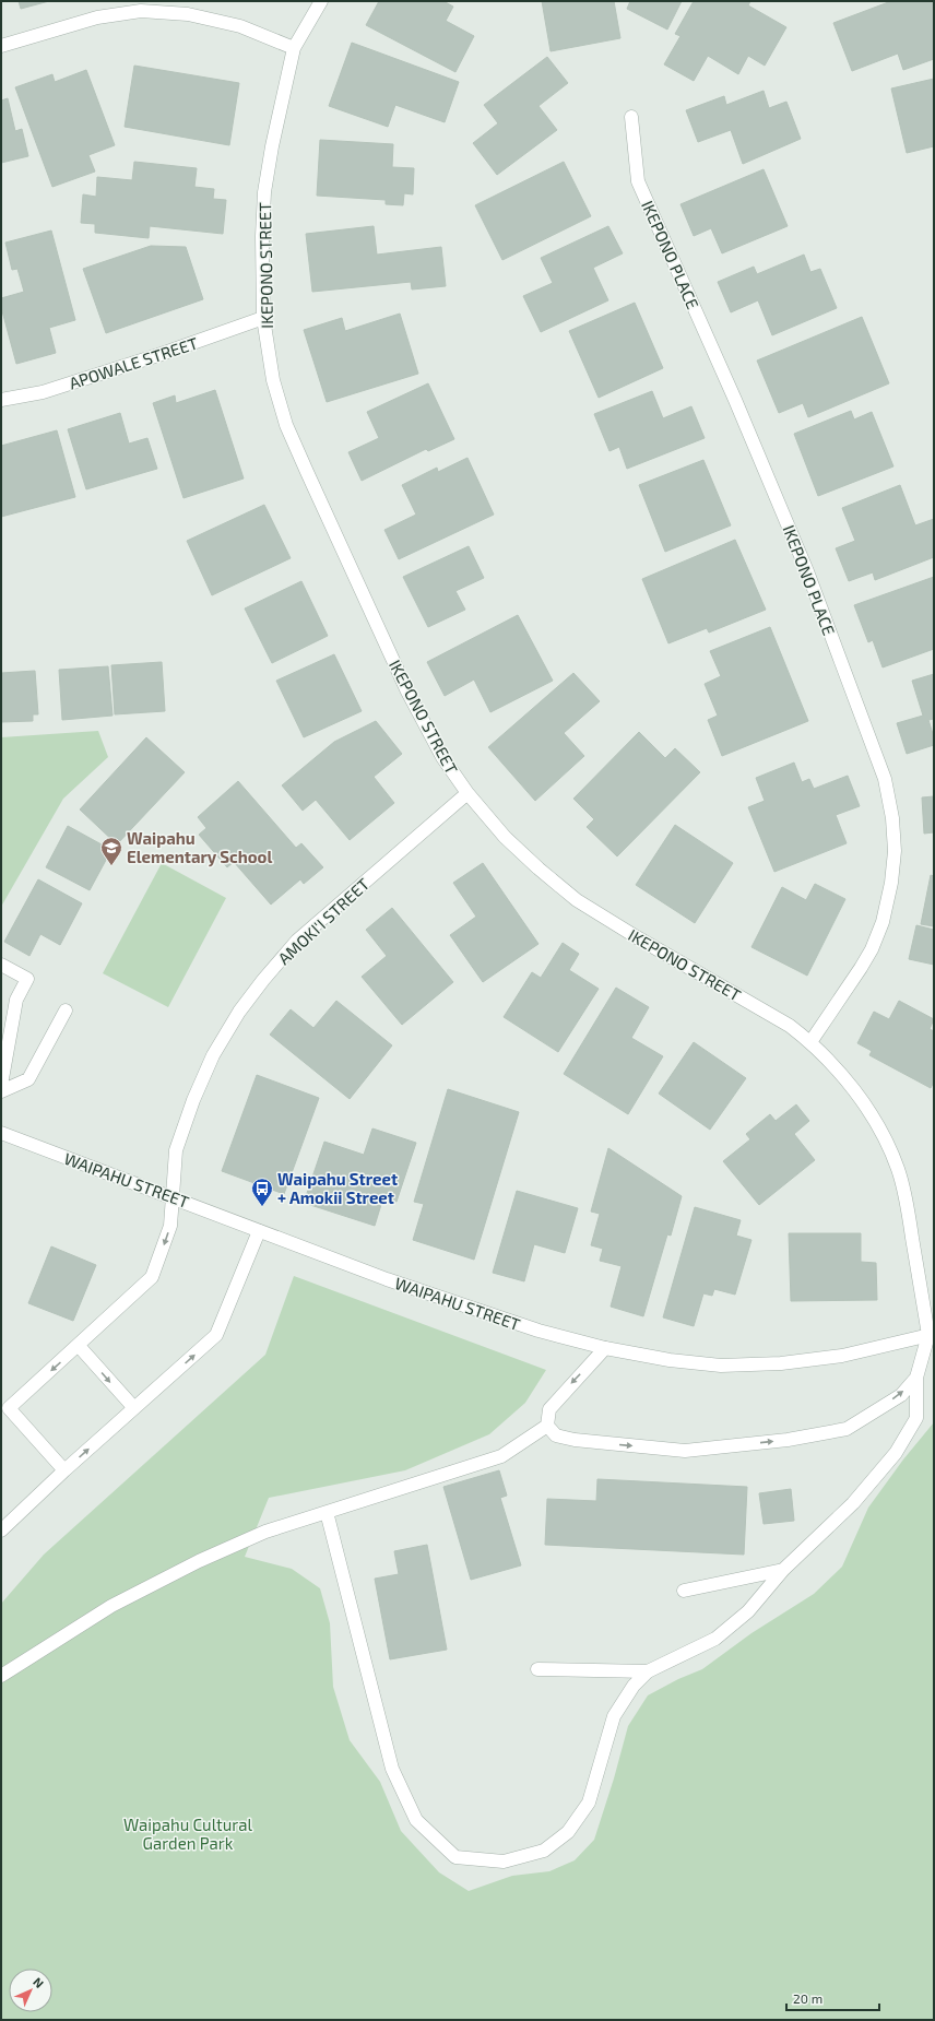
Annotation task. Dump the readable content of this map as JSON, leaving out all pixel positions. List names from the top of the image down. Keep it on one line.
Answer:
{"streets":{"street":["IKEPONO PLACE","IKEPONO STREET","APOWALE STREET","AMOKI'I STREET","WAIPAHU STREET"]},"crossings":[["IKEPONO PLACE","IKEPONO STREET"],["IKEPONO STREET","APOWALE STREET"],["IKEPONO STREET","AMOKI'I STREET"],["IKEPONO STREET","WAIPAHU STREET"],["AMOKI'I STREET","WAIPAHU STREET"]],"parks":["Waipahu Cultural Garden Park"],"places":{"school or university":["Waipahu Elementary School"],"bus stop":["Waipahu Street + Amokii Street"]},"scale_bar":"20 m","north":"top right"}
